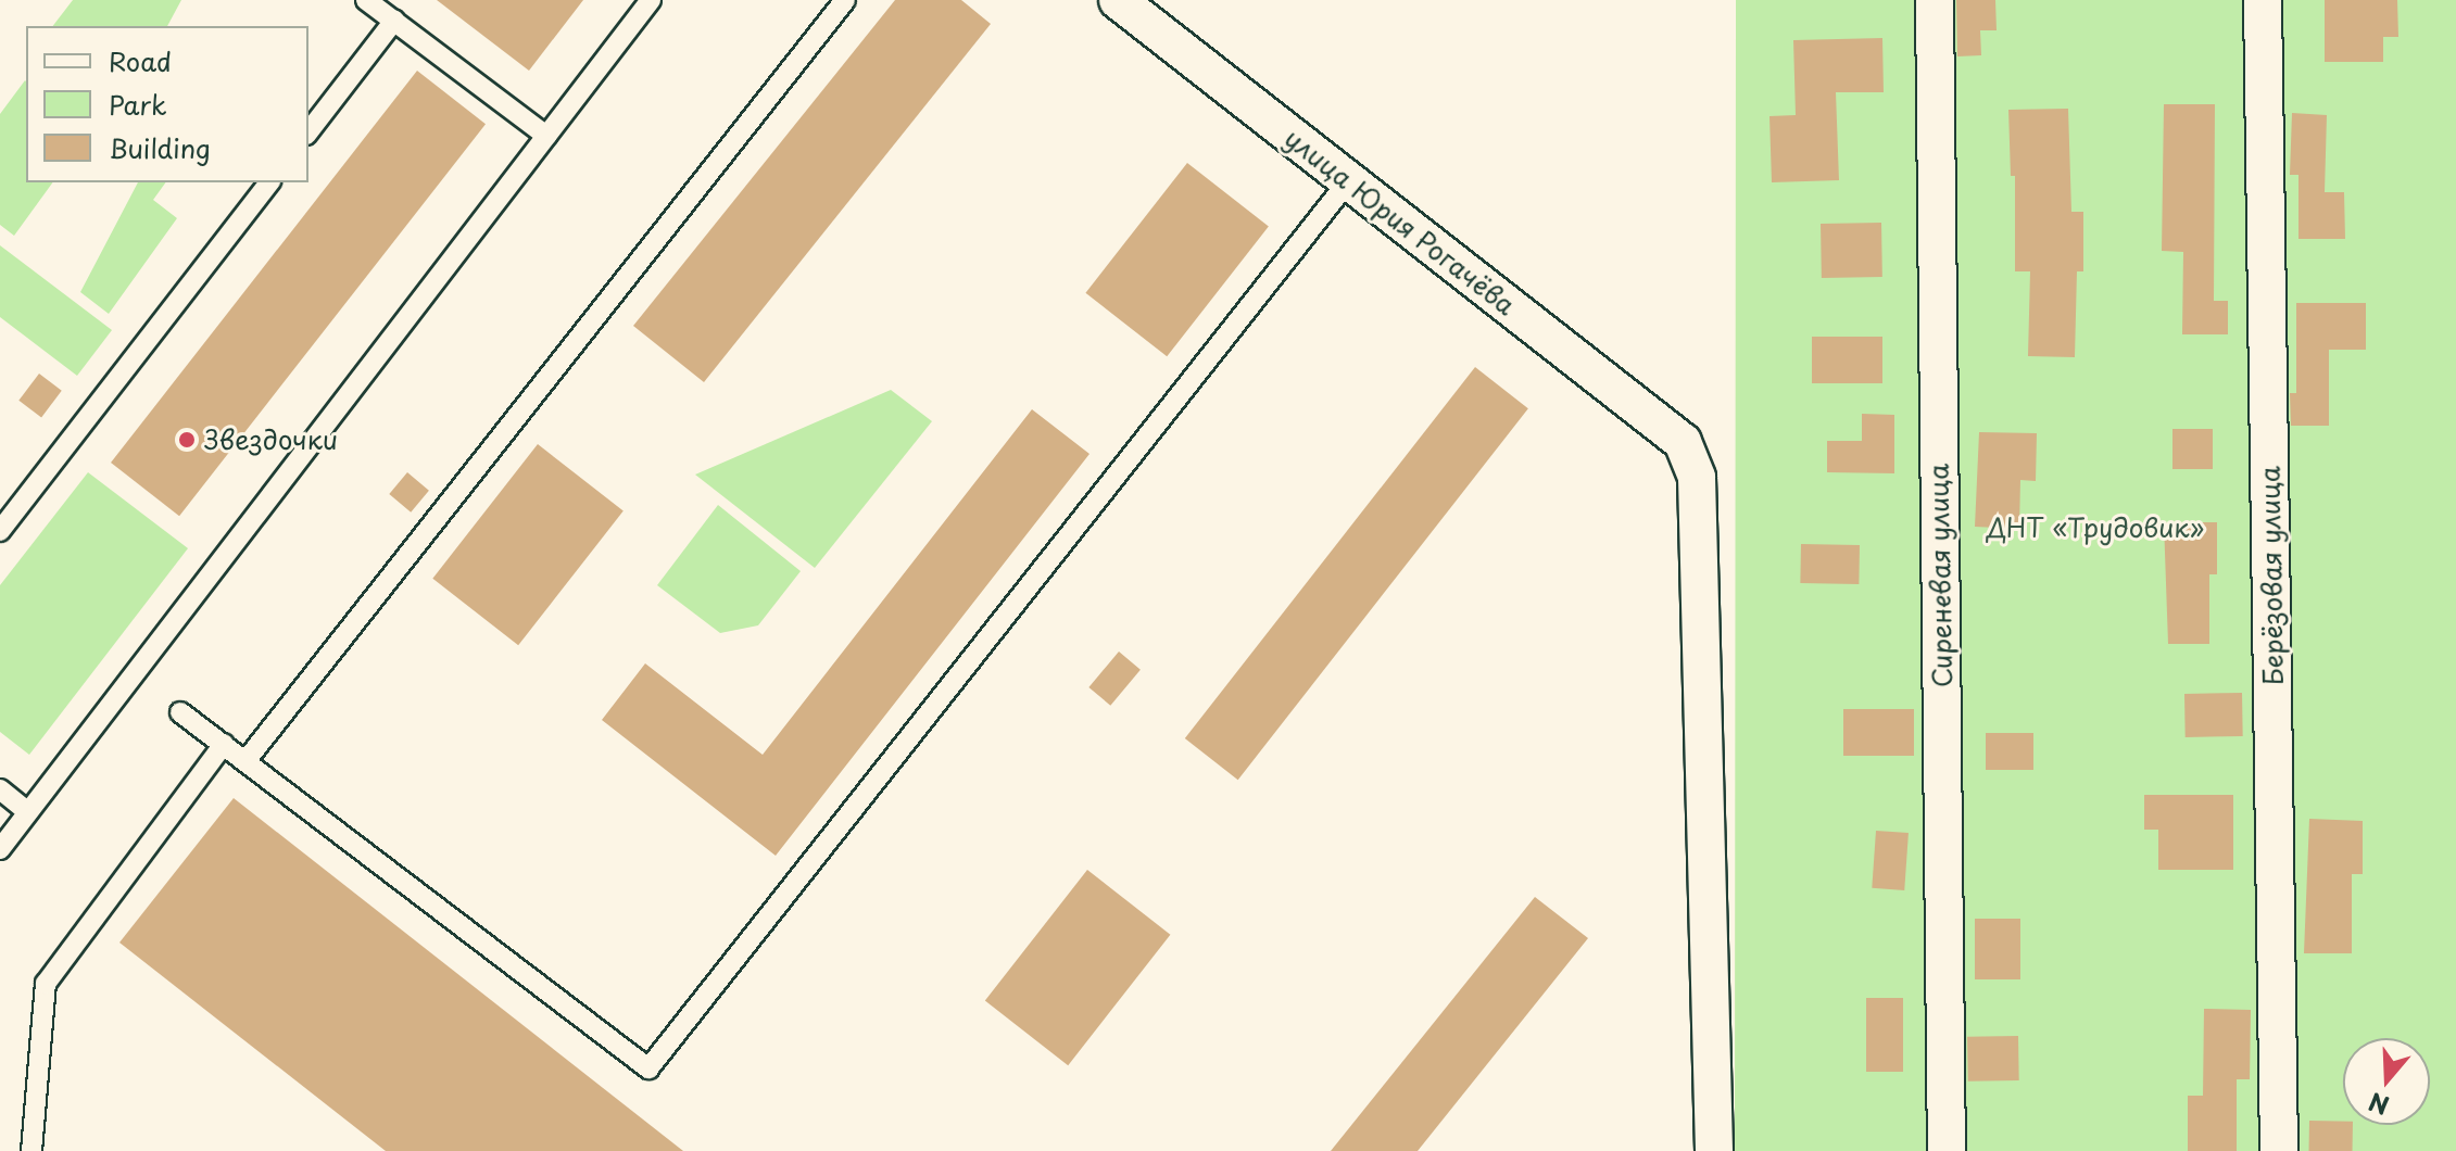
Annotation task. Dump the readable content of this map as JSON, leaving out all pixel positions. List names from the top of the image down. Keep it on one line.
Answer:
{"streets":{"street":["улица Юрия Рогачёва","Сиреневая улица","Берёзовая улица"]},"parks":["ДНТ «Трудовик»"],"places":["Звездочки"],"legend":["Road","Park","Building"],"north":"bottom"}
